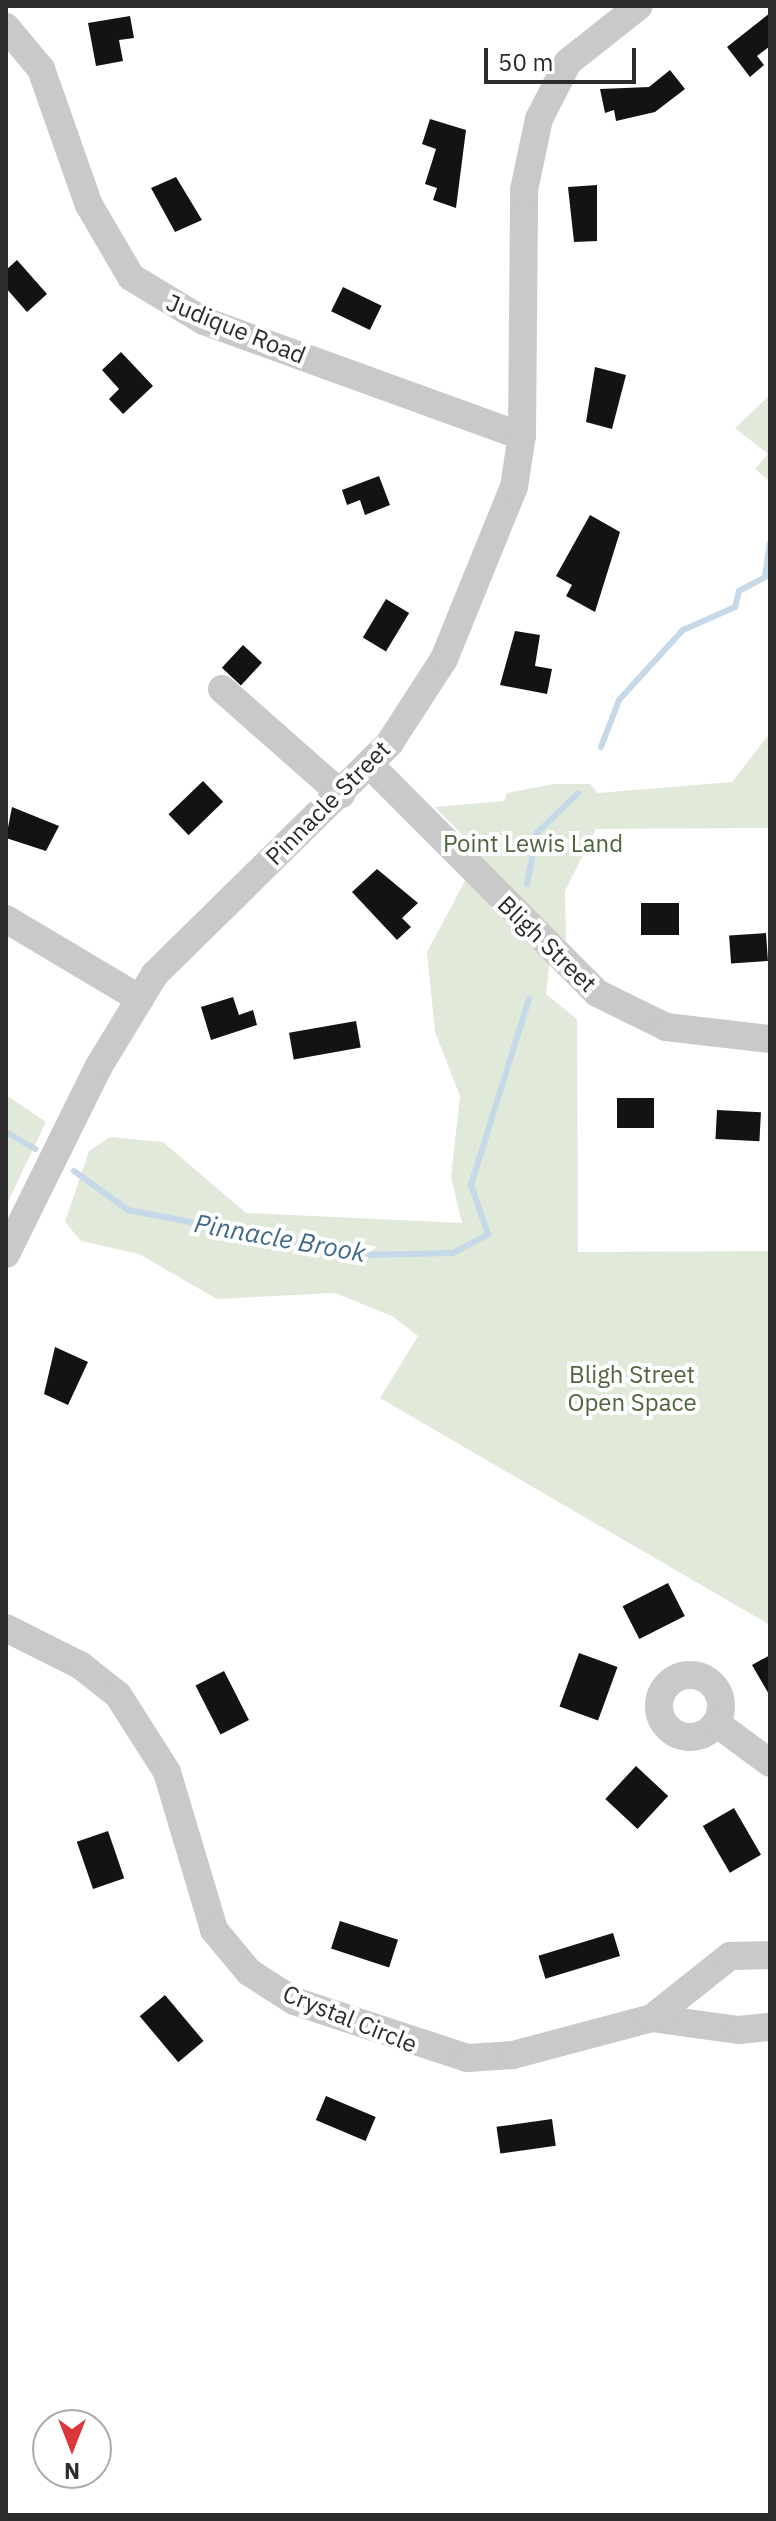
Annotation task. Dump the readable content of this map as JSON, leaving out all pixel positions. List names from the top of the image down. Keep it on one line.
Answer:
{"streets":{"street":["Judique Road","Pinnacle Street","Bligh Street","Crystal Circle"]},"crossings":[["Judique Road","Pinnacle Street"],["Pinnacle Street","Bligh Street"]],"water":["Pinnacle Brook"],"parks":["Point Lewis Land","Bligh Street Open Space"],"scale_bar":"50 m","north":"bottom"}
